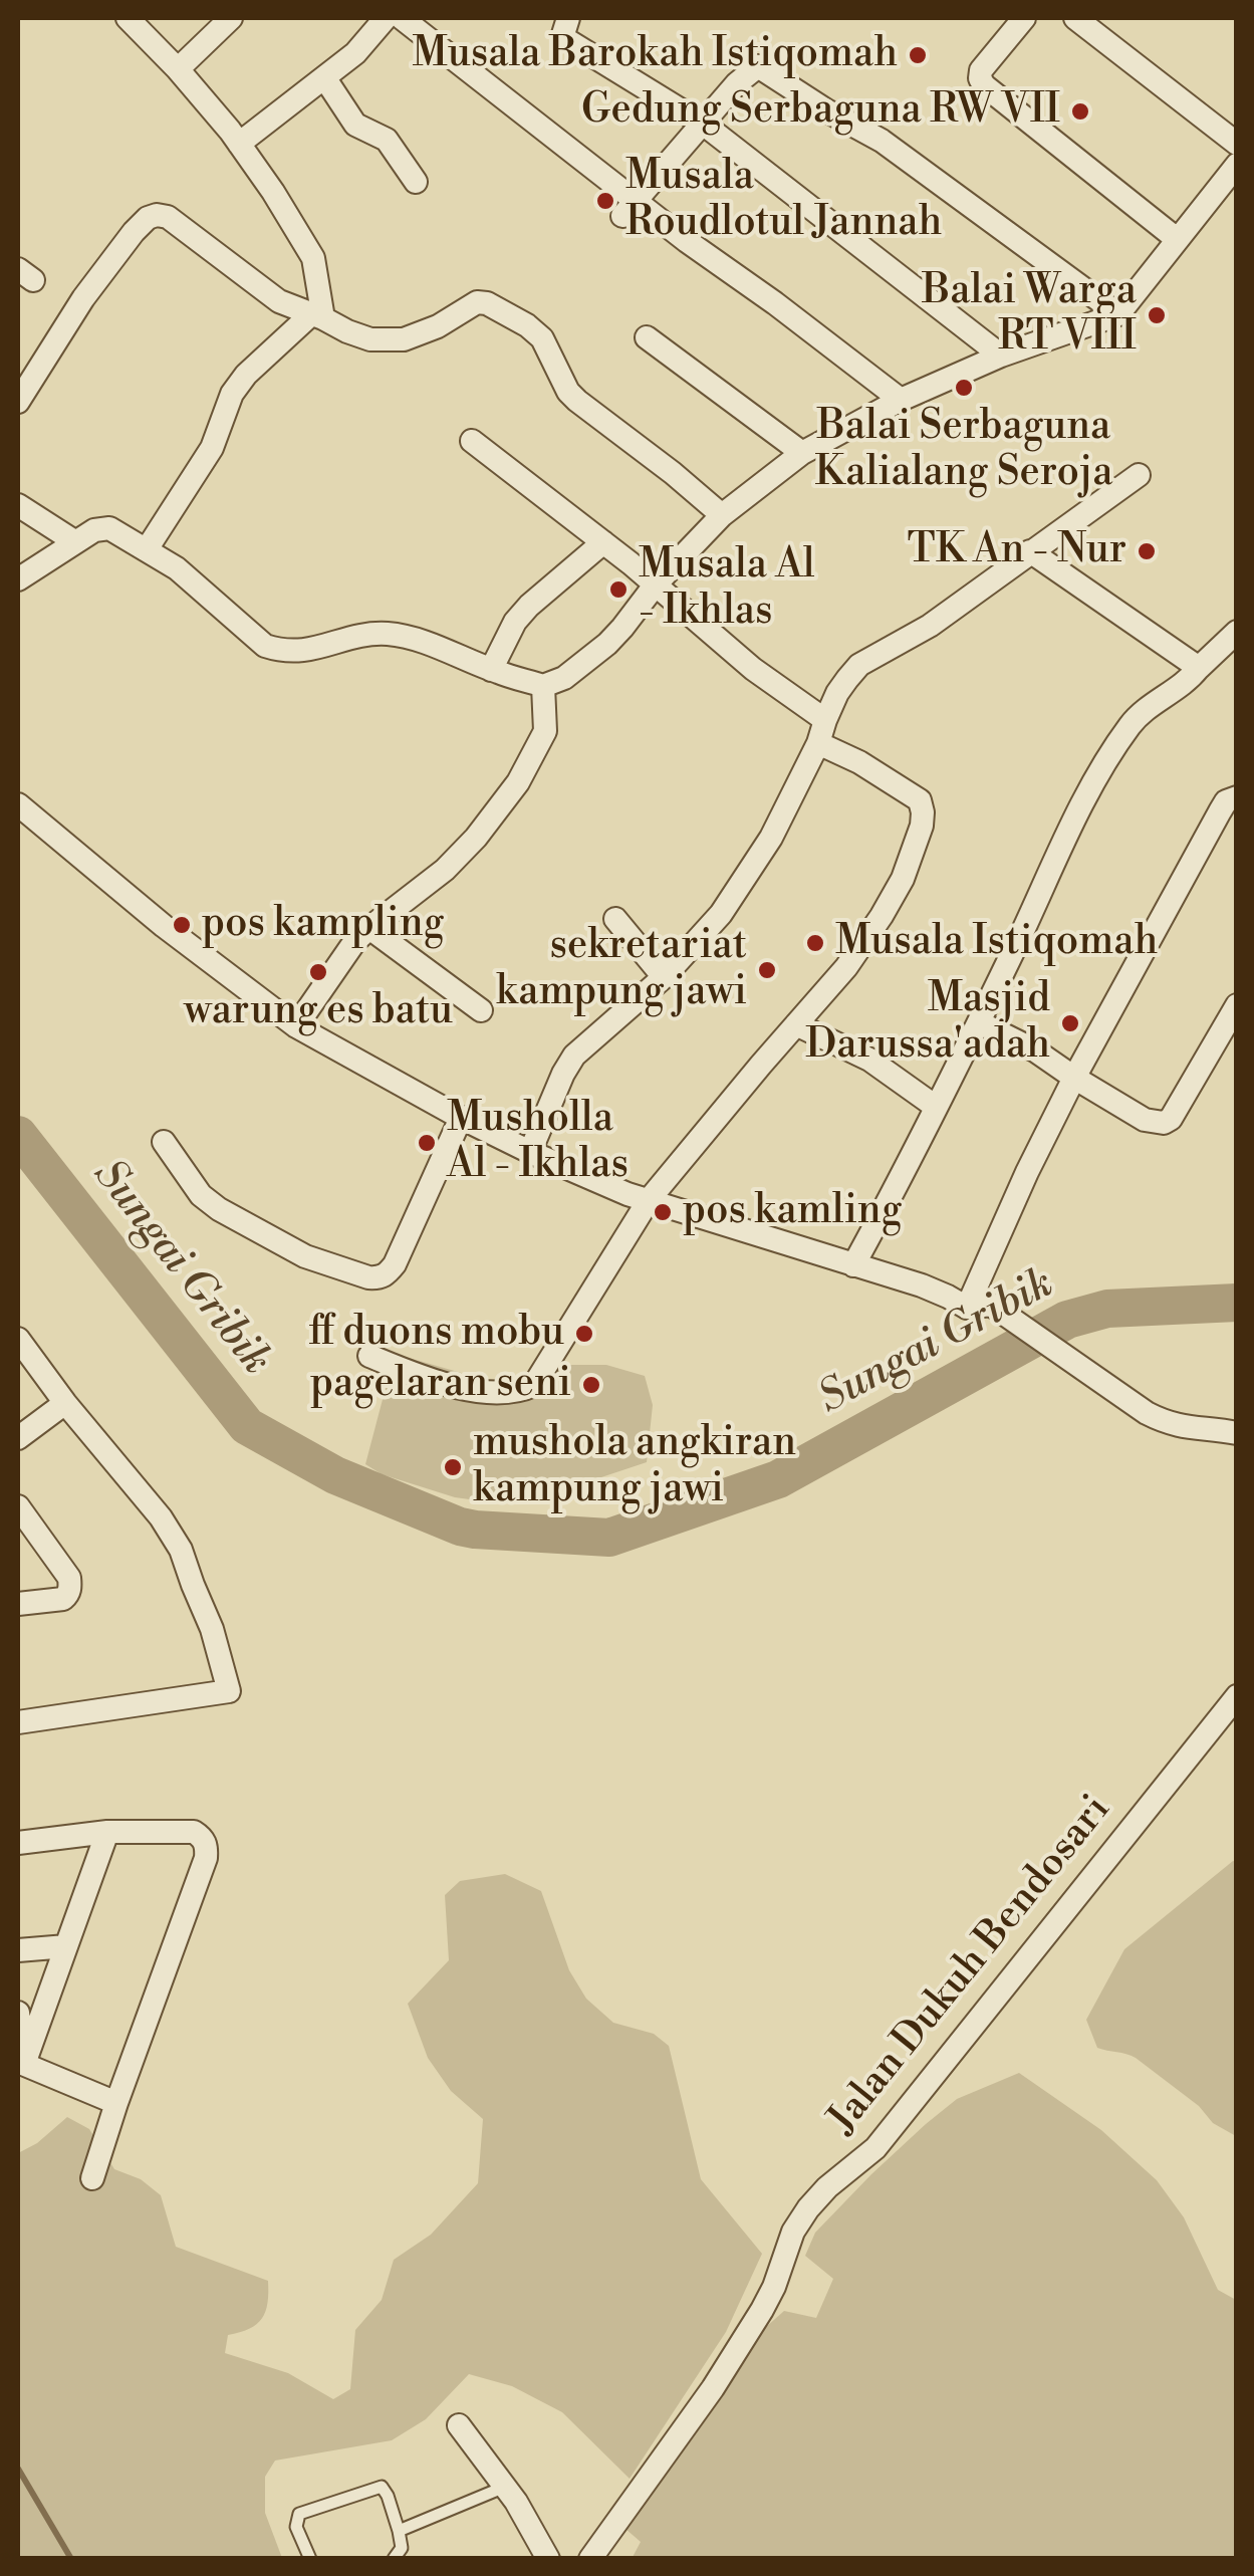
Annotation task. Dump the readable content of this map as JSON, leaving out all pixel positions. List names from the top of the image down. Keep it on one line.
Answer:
{"streets":{"street":["Jalan Dukuh Bendosari"]},"water":["Sungai Gribik"],"places":["Musala Barokah Istiqomah","Gedung Serbaguna RW VII","Musala Roudlotul Jannah","Balai Warga RT VIII","Balai Serbaguna Kalialang Seroja","TK An - Nur","Musala Al - Ikhlas","pos kampling","Musala Istiqomah","sekretariat kampung jawi","warung es batu","Masjid Darussa'adah","Musholla Al - Ikhlas","pos kamling","ff duons mobu","pagelaran seni","mushola angkiran kampung jawi"]}
